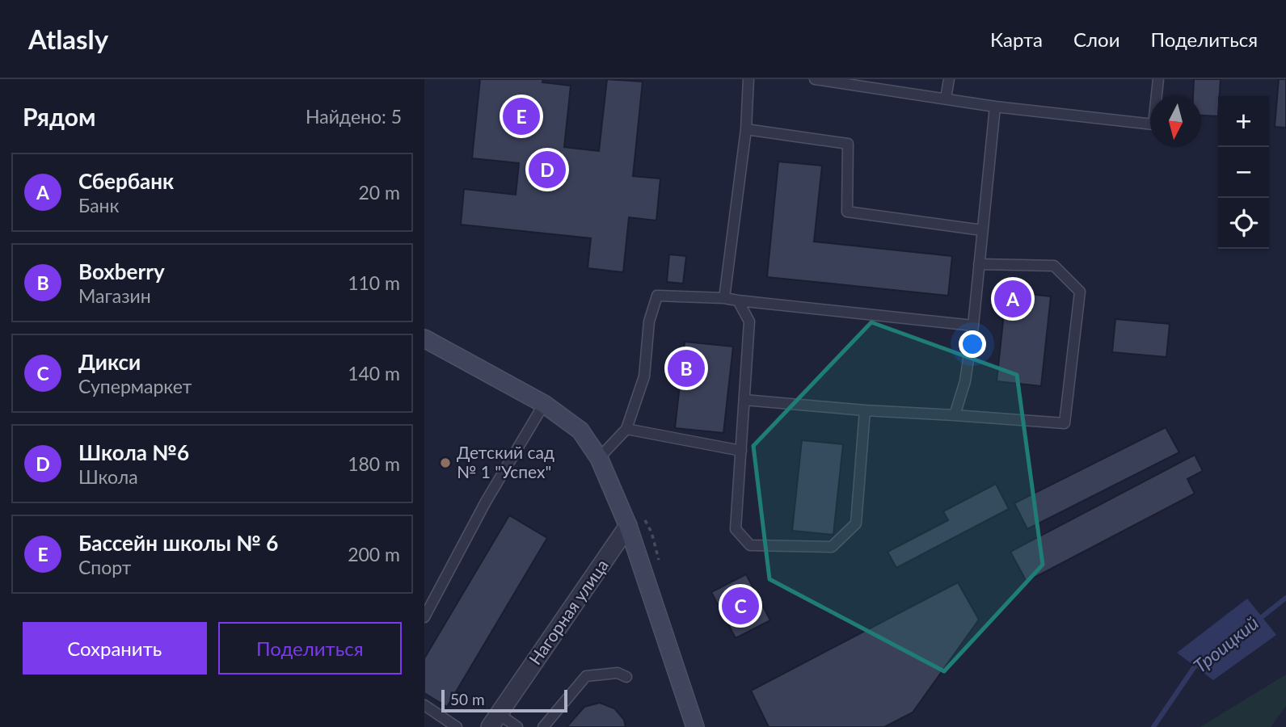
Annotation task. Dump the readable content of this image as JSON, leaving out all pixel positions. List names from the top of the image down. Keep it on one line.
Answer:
{"streets":{"street":["Нагорная улица"]},"water":["Троицкий"],"places":["Детский сад № 1 \"Успех\""],"scale_bar":"50 m","north":"bottom","page":{"header":"Atlasly","nav":["Карта","Слои","Поделиться"],"heading":["Рядом","Найдено: 5"],"pins":["E","D","A","B","C"],"map_buttons":["+","−"],"list":[{"mark":"A","name":"Сбербанк","note":"Банк","value":"20 m"},{"mark":"B","name":"Boxberry","note":"Магазин","value":"110 m"},{"mark":"C","name":"Дикси","note":"Супермаркет","value":"140 m"},{"mark":"D","name":"Школа №6","note":"Школа","value":"180 m"},{"mark":"E","name":"Бассейн школы № 6","note":"Спорт","value":"200 m"}],"buttons":["Сохранить","Поделиться"],"scale":"50 m"}}
